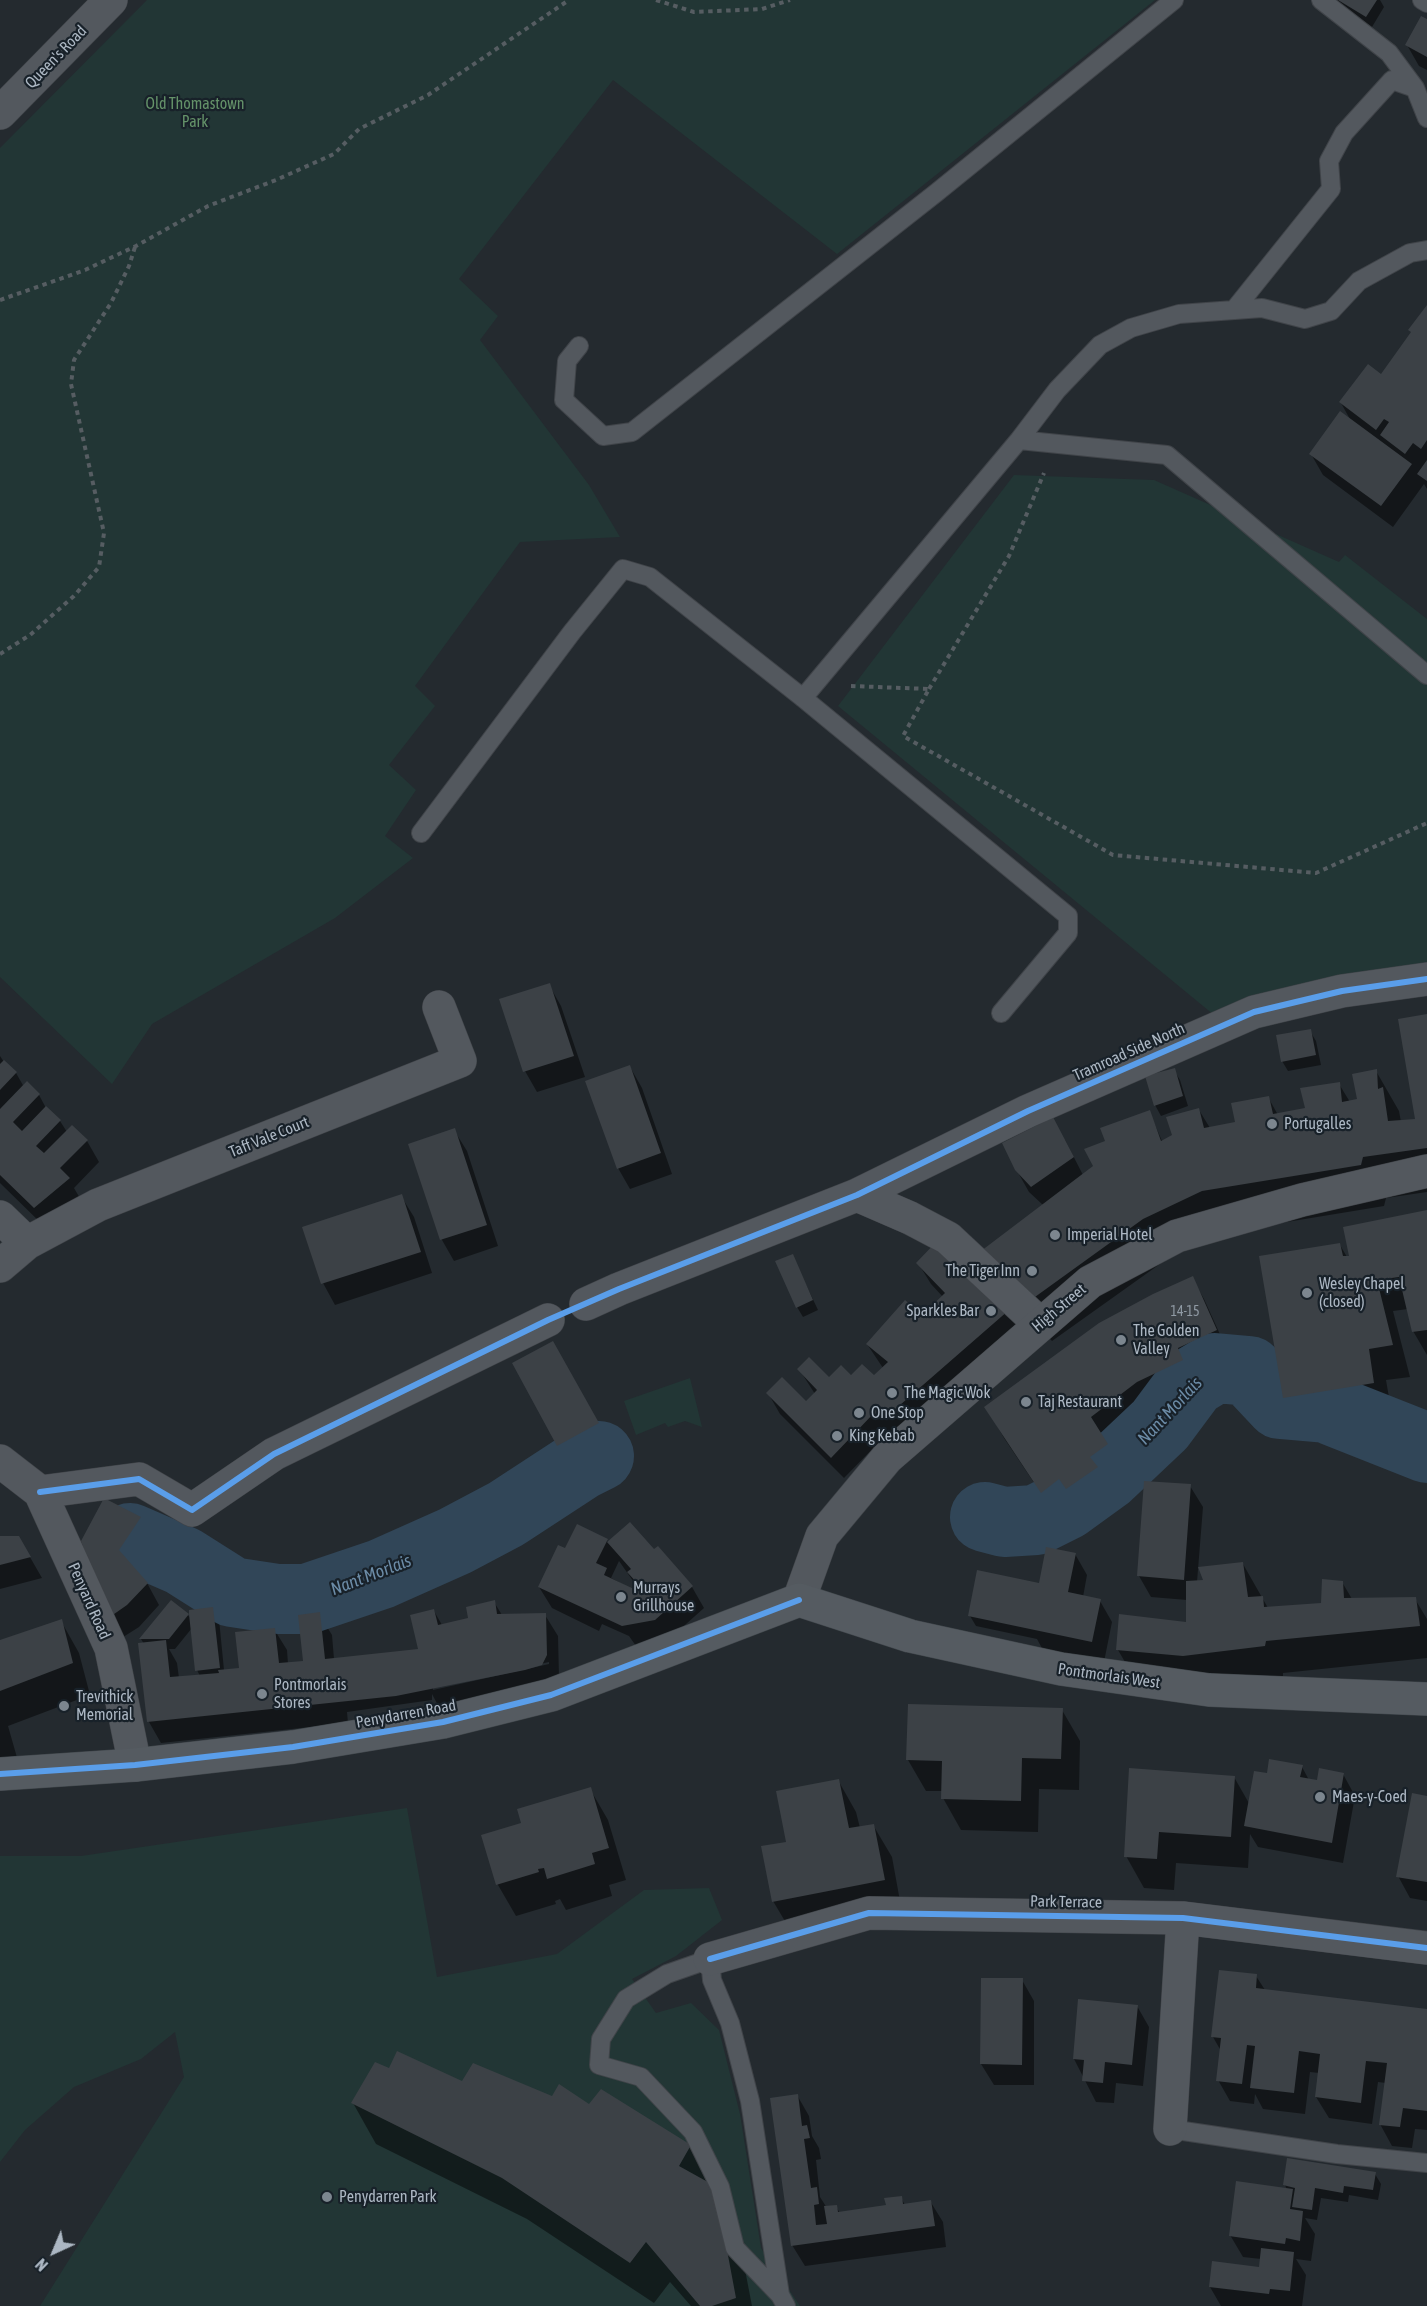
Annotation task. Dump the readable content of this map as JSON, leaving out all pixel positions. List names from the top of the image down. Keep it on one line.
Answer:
{"streets":{"main road":["Pontmorlais West","Penydarren Road"],"street":["Queen's Road","Tramroad Side North","Taff Vale Court","High Street","Penyard Road","Park Terrace"]},"crossings":[["High Street","Pontmorlais West"],["High Street","Penydarren Road"],["Penyard Road","Penydarren Road"],["Pontmorlais West","Penydarren Road"]],"water":["Nant Morlais"],"parks":["Old Thomastown Park"],"places":["Portugalles","Imperial Hotel","The Tiger Inn","Wesley Chapel (closed)","Sparkles Bar","The Golden Valley","The Magic Wok","Taj Restaurant","One Stop","King Kebab","Murrays Grillhouse","Pontmorlais Stores","Trevithick Memorial","Maes-y-Coed","Penydarren Park"],"house_numbers":["14-15"],"north":"bottom left"}
